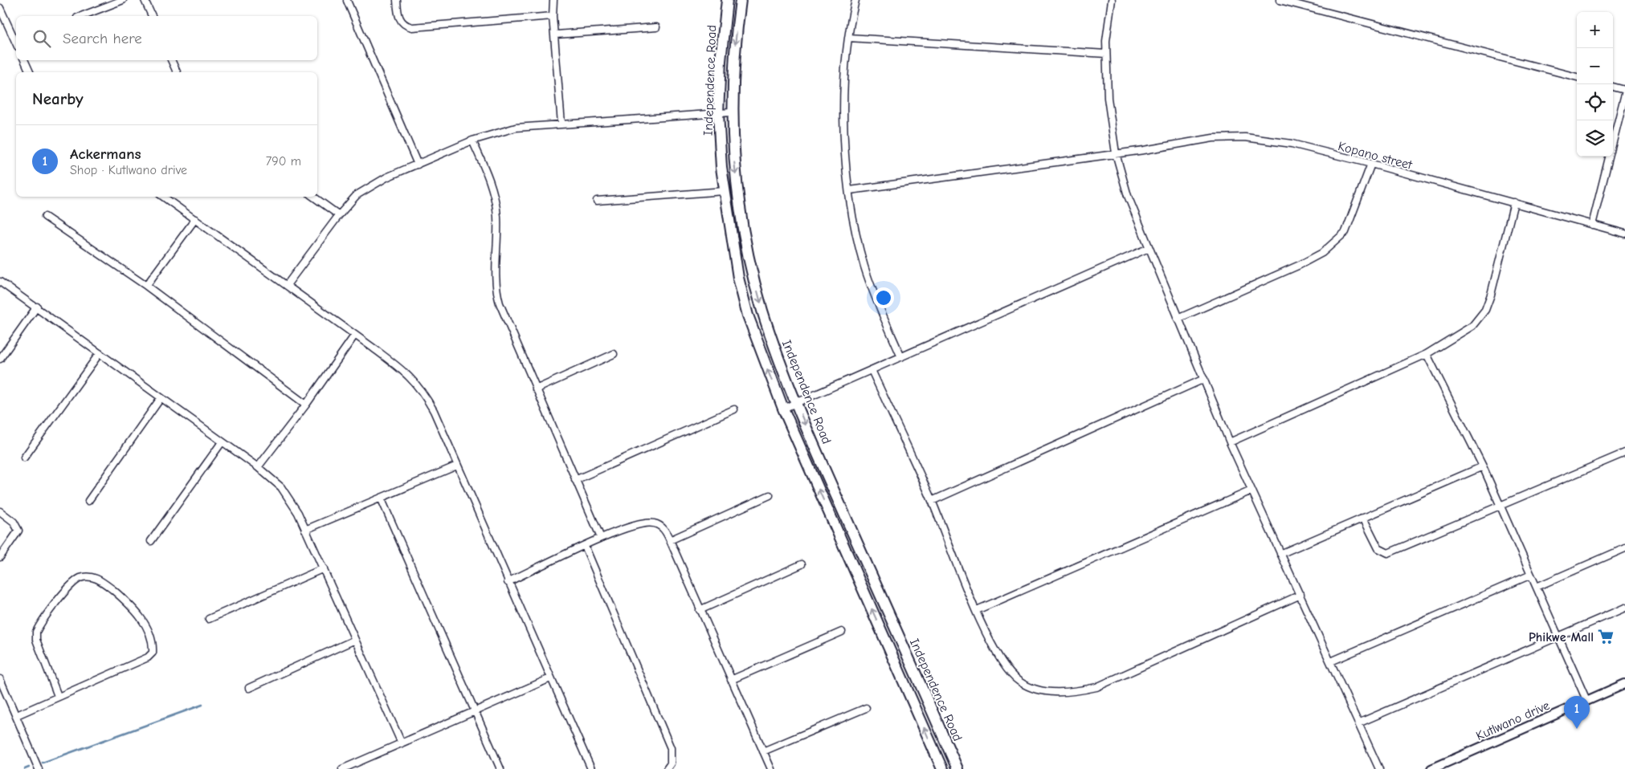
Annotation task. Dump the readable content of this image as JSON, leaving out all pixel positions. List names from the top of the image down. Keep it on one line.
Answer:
{"streets":{"main road":["Independence Road"],"street":["Kopano street","Kutlwano drive"]},"places":{"supermarket":["Phikwe Mall"]},"page":{"map_buttons":["+","−"],"search":"Search here","heading":"Nearby","list":[{"mark":"1","name":"Ackermans","note":"Shop · Kutlwano drive","value":"790 m"}],"pins":"1"}}
